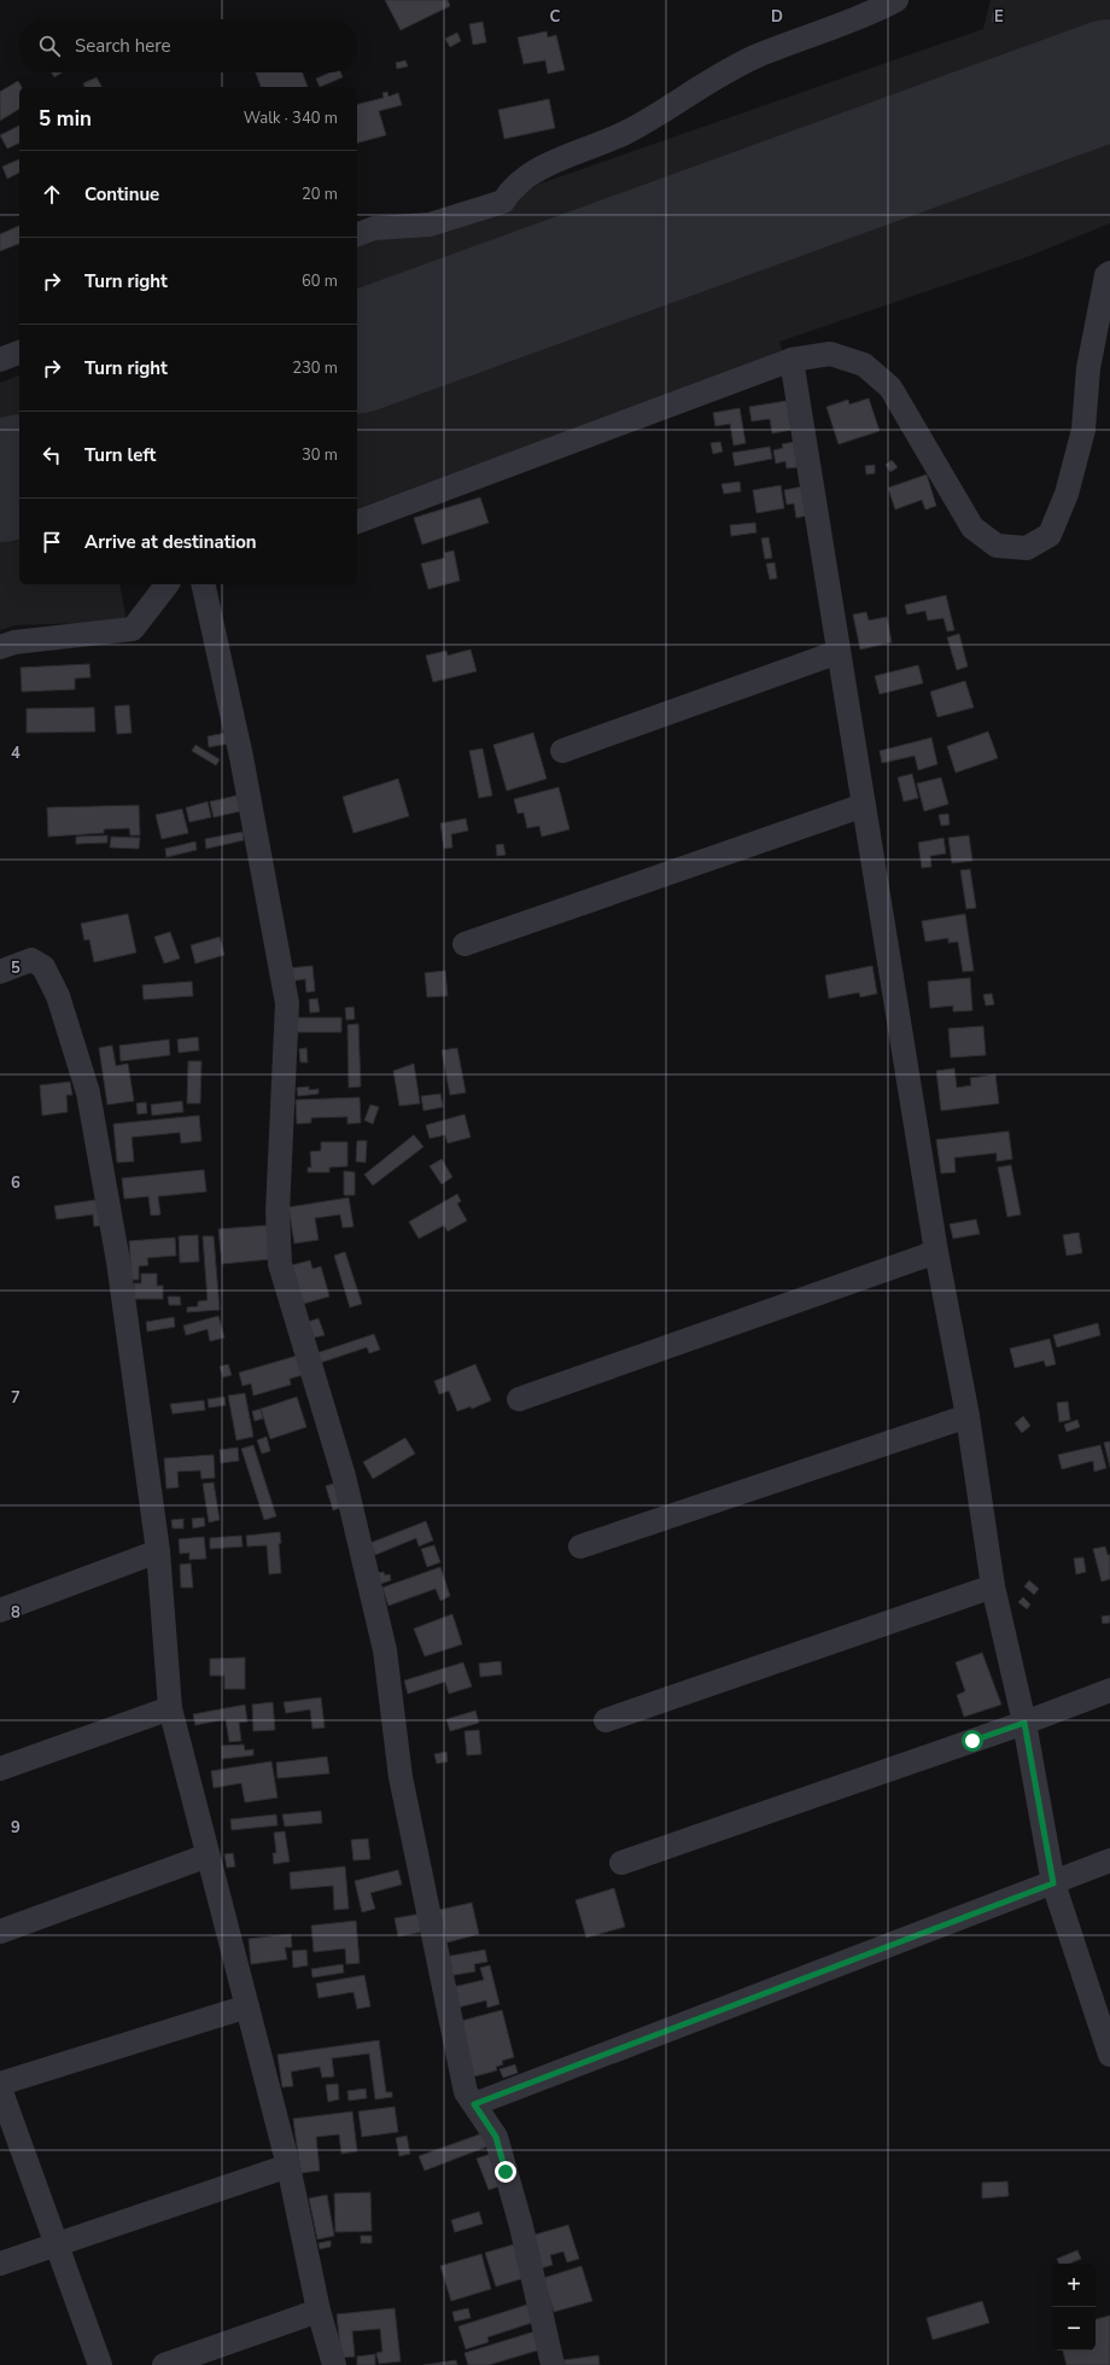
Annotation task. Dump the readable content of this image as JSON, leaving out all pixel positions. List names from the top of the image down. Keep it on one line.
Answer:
{"page":{"search":"Search here","heading":["5 min","Walk · 340 m"],"list":[["Continue","20 m"],["Turn right","60 m"],["Turn right","230 m"],["Turn left","30 m"],"Arrive at destination"],"map_buttons":["+","−"]},"grid":{"columns":["C","D","E"],"rows":["4","5","6","7","8","9"]}}
